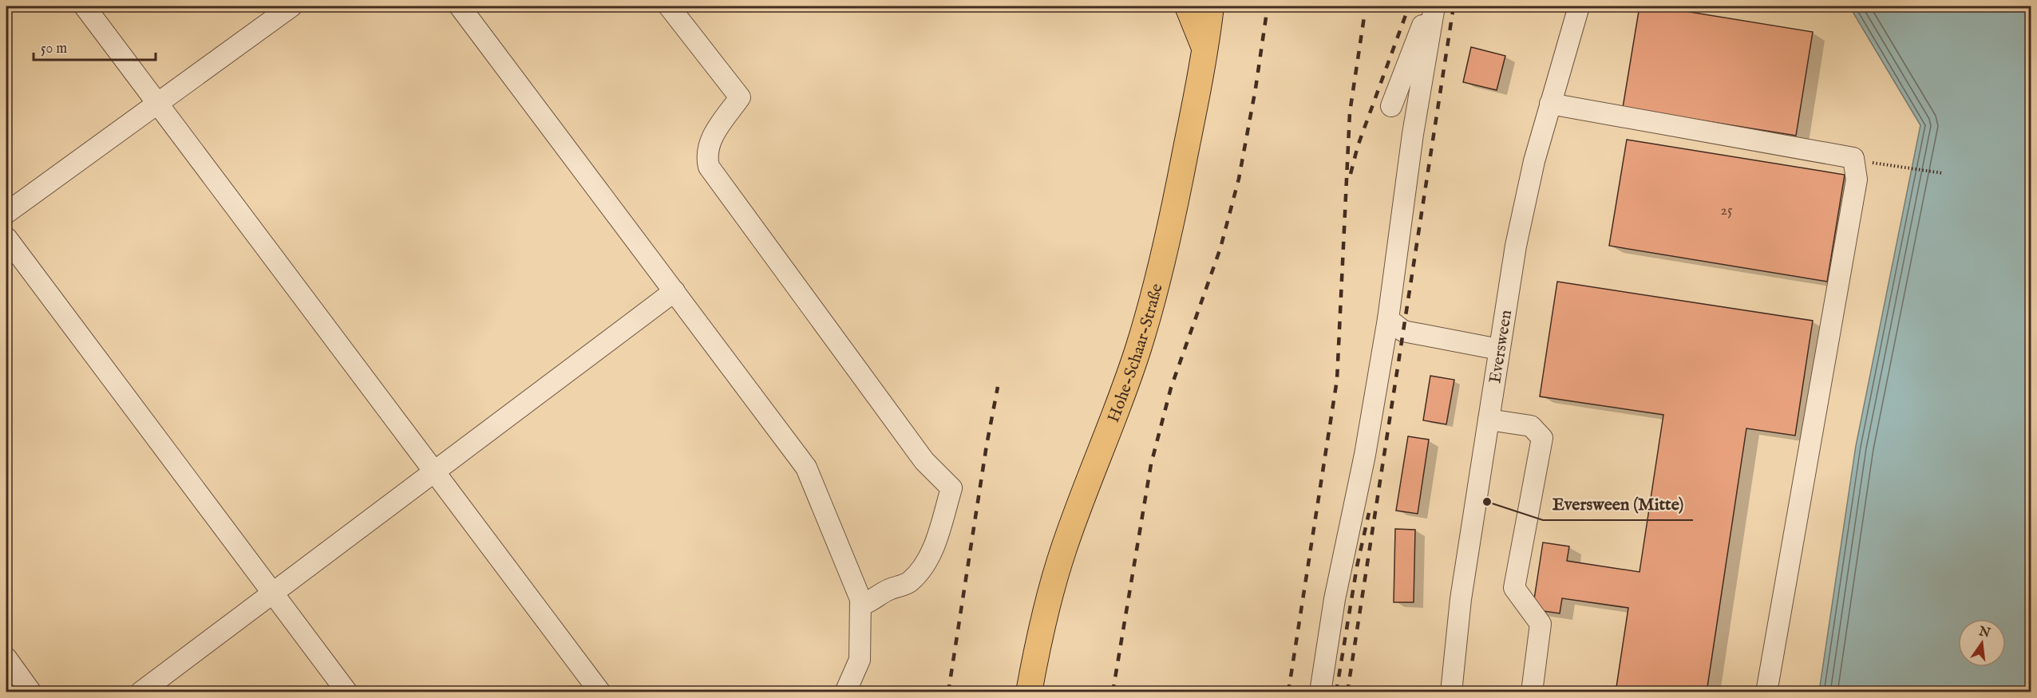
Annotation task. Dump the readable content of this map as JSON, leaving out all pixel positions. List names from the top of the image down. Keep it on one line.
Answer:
{"streets":{"main road":["Hohe-Schaar-Straße"],"street":["Eversween"]},"places":["Eversween (Mitte)"],"house_numbers":["25"],"scale_bar":"50 m","north":"top"}
